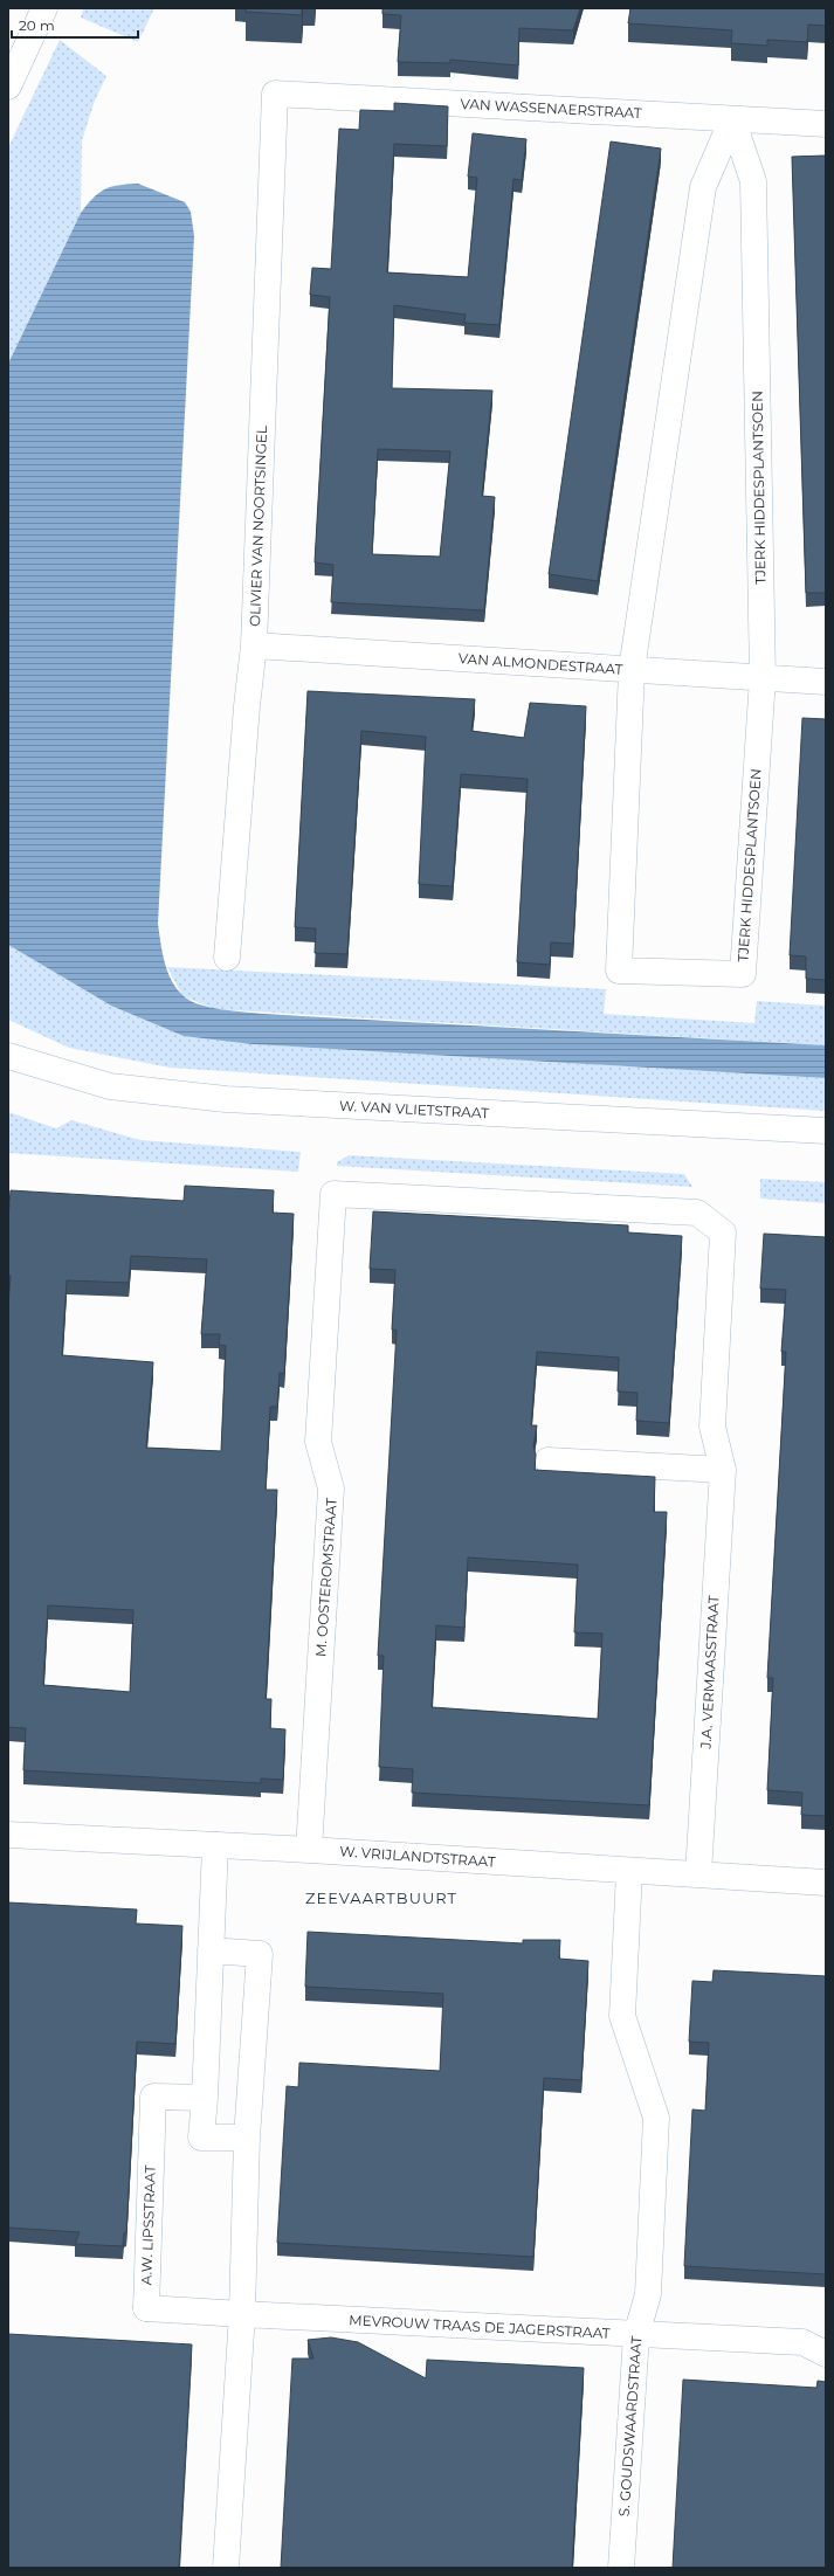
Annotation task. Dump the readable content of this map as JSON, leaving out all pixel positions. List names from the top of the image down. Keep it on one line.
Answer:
{"streets":{"street":["VAN WASSENAERSTRAAT","TJERK HIDDESPLANTSOEN","OLIVIER VAN NOORTSINGEL","VAN ALMONDESTRAAT","W. VAN VLIETSTRAAT","M. OOSTEROMSTRAAT","J.A. VERMAASSTRAAT","W. VRIJLANDTSTRAAT","A.W. LIPSSTRAAT","MEVROUW TRAAS DE JAGERSTRAAT","S. GOUDSWAARDSTRAAT"]},"crossings":[["VAN WASSENAERSTRAAT","TJERK HIDDESPLANTSOEN"],["VAN WASSENAERSTRAAT","OLIVIER VAN NOORTSINGEL"],["TJERK HIDDESPLANTSOEN","VAN ALMONDESTRAAT"],["OLIVIER VAN NOORTSINGEL","VAN ALMONDESTRAAT"],["M. OOSTEROMSTRAAT","J.A. VERMAASSTRAAT"],["M. OOSTEROMSTRAAT","W. VRIJLANDTSTRAAT"],["J.A. VERMAASSTRAAT","W. VRIJLANDTSTRAAT"],["W. VRIJLANDTSTRAAT","S. GOUDSWAARDSTRAAT"],["A.W. LIPSSTRAAT","MEVROUW TRAAS DE JAGERSTRAAT"],["MEVROUW TRAAS DE JAGERSTRAAT","S. GOUDSWAARDSTRAAT"]],"districts":["ZEEVAARTBUURT"],"scale_bar":"20 m"}
